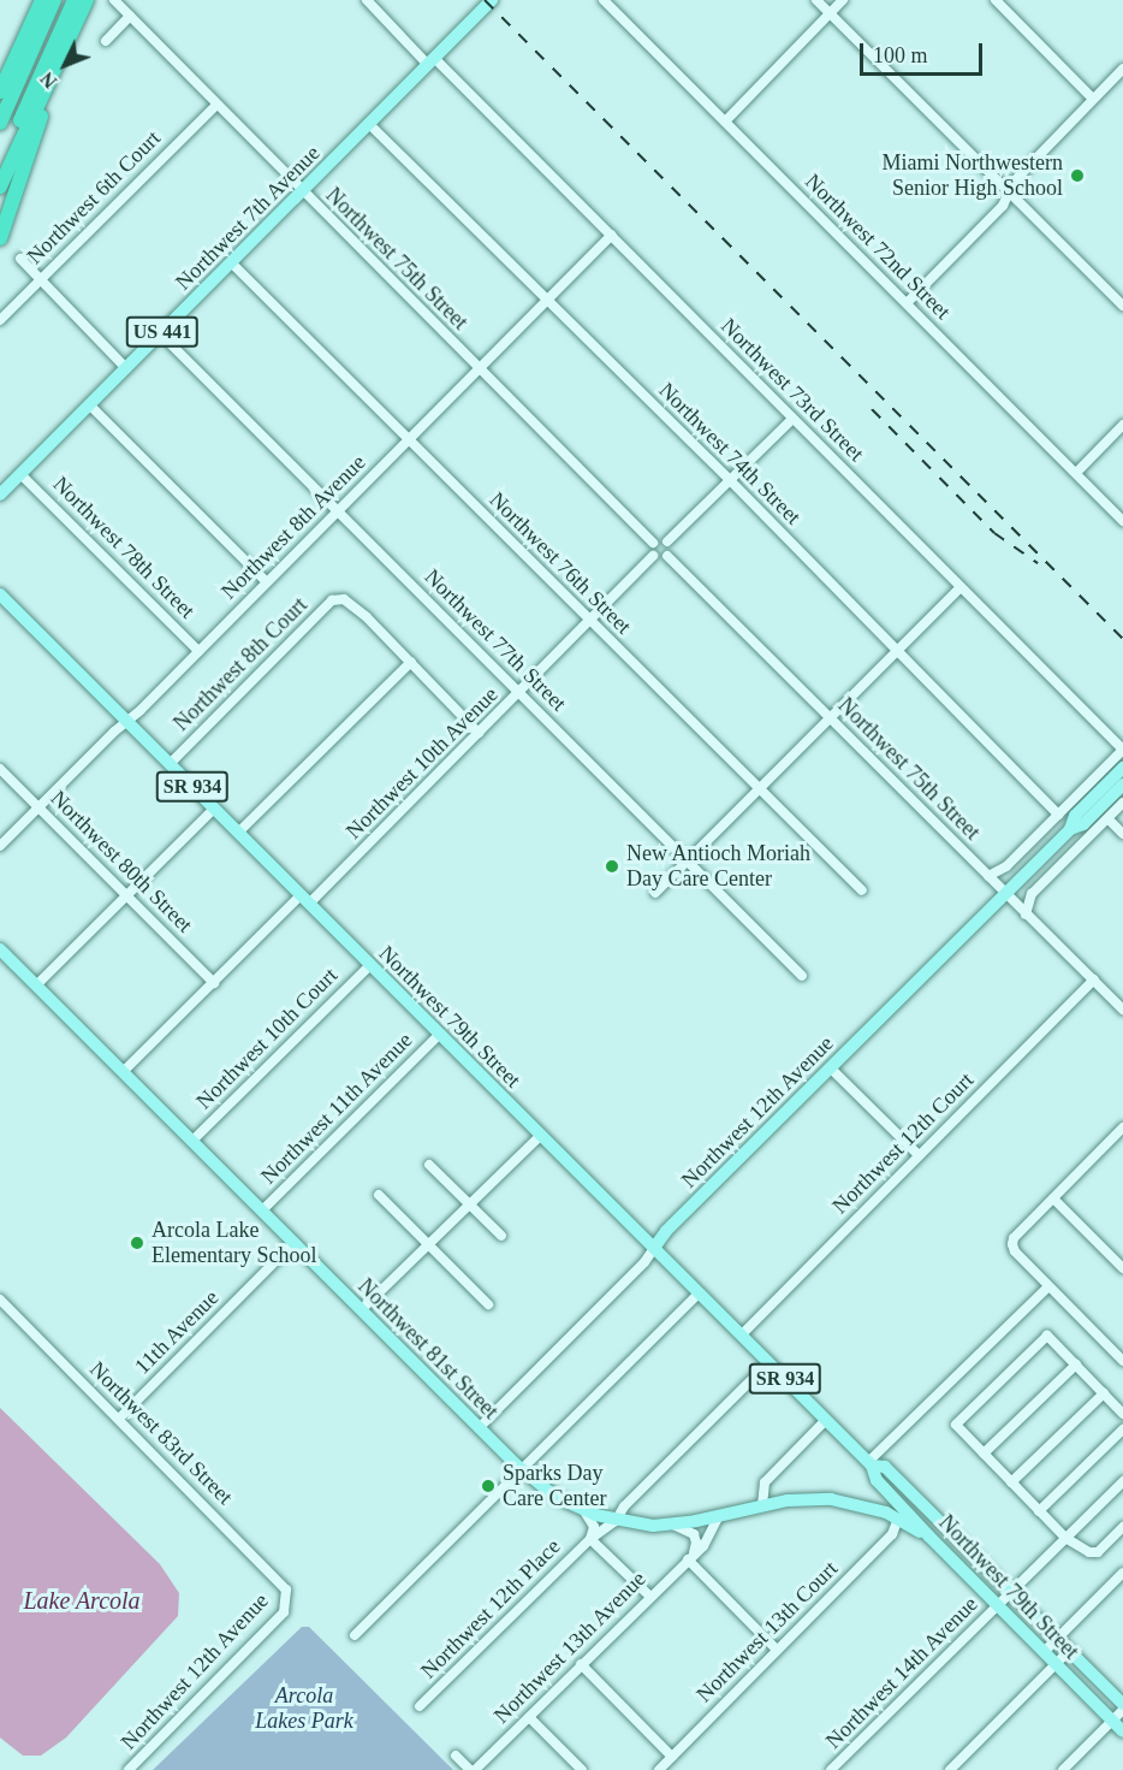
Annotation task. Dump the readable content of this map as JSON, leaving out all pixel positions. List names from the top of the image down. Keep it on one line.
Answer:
{"streets":{"main road":["Northwest 7th Avenue","US 441","SR 934","Northwest 79th Street","Northwest 12th Avenue","Northwest 81st Street"],"street":["Northwest 6th Court","Northwest 72nd Street","Northwest 75th Street","Northwest 73rd Street","Northwest 74th Street","Northwest 8th Avenue","Northwest 78th Street","Northwest 76th Street","Northwest 77th Street","Northwest 8th Court","Northwest 10th Avenue","Northwest 80th Street","Northwest 10th Court","Northwest 11th Avenue","Northwest 12th Court","11th Avenue","Northwest 83rd Street","Northwest 12th Place","Northwest 13th Court","Northwest 13th Avenue","Northwest 14th Avenue"]},"crossings":[["Northwest 6th Court","Northwest 75th Street"],["Northwest 7th Avenue","Northwest 75th Street"],["Northwest 7th Avenue","Northwest 73rd Street"],["Northwest 7th Avenue","Northwest 74th Street"],["Northwest 7th Avenue","Northwest 78th Street"],["Northwest 7th Avenue","Northwest 76th Street"],["Northwest 7th Avenue","Northwest 77th Street"],["Northwest 75th Street","Northwest 8th Avenue"],["Northwest 75th Street","Northwest 10th Avenue"],["Northwest 75th Street","Northwest 12th Avenue"],["Northwest 75th Street","Northwest 12th Court"],["Northwest 73rd Street","Northwest 8th Avenue"],["Northwest 74th Street","Northwest 8th Avenue"],["Northwest 8th Avenue","Northwest 78th Street"],["Northwest 8th Avenue","Northwest 76th Street"],["Northwest 8th Avenue","Northwest 77th Street"],["Northwest 8th Avenue","Northwest 80th Street"],["Northwest 8th Avenue","Northwest 79th Street"],["Northwest 76th Street","Northwest 10th Avenue"],["Northwest 77th Street","Northwest 10th Avenue"],["Northwest 8th Court","Northwest 79th Street"],["Northwest 10th Avenue","Northwest 80th Street"],["Northwest 10th Avenue","Northwest 79th Street"],["Northwest 10th Avenue","Northwest 81st Street"],["Northwest 79th Street","Northwest 10th Court"],["Northwest 79th Street","Northwest 11th Avenue"],["Northwest 79th Street","Northwest 12th Avenue"],["Northwest 79th Street","Northwest 12th Court"],["Northwest 79th Street","Northwest 81st Street"],["Northwest 79th Street","Northwest 12th Place"],["Northwest 79th Street","Northwest 14th Avenue"],["Northwest 10th Court","Northwest 81st Street"],["Northwest 11th Avenue","Northwest 81st Street"],["Northwest 12th Avenue","Northwest 81st Street"],["Northwest 12th Avenue","Northwest 83rd Street"],["11th Avenue","Northwest 81st Street"],["11th Avenue","Northwest 83rd Street"],["Northwest 81st Street","Northwest 12th Place"],["Northwest 81st Street","Northwest 13th Court"],["Northwest 81st Street","Northwest 13th Avenue"]],"water":["Lake Arcola"],"parks":["Arcola Lakes Park"],"places":["Miami Northwestern Senior High School","New Antioch Moriah Day Care Center","Arcola Lake Elementary School","Sparks Day Care Center"],"scale_bar":"100 m","north":"bottom left"}
